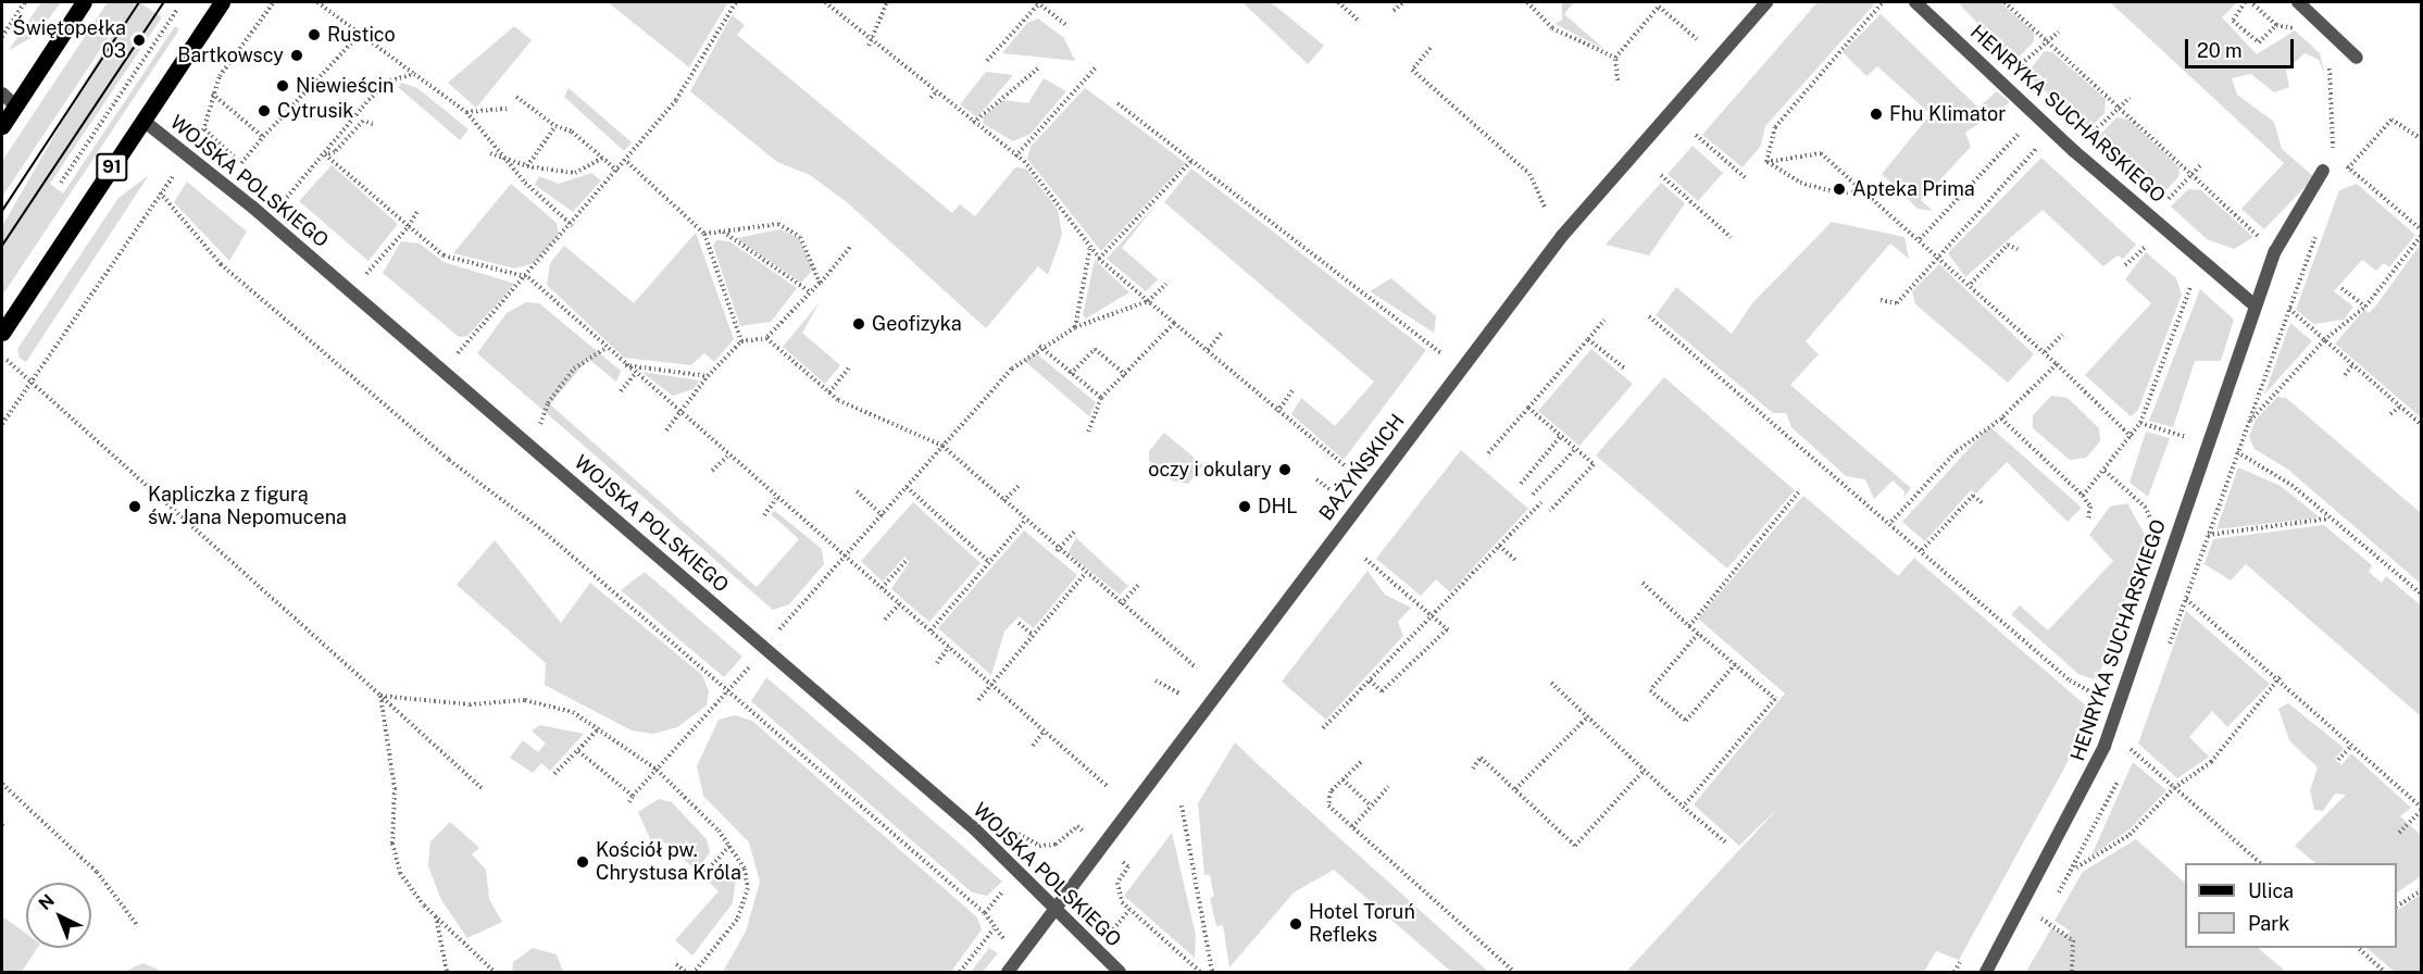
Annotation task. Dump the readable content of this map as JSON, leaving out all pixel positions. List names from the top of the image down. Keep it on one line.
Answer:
{"streets":{"main road":["91"],"street":["HENRYKA SUCHARSKIEGO","WOJSKA POLSKIEGO","BAŻYŃSKICH"]},"crossings":[["91","WOJSKA POLSKIEGO"],["WOJSKA POLSKIEGO","BAŻYŃSKICH"]],"places":["Rustico","Świętopełka 03","Bartkowscy","Niewieścin","Cytrusik","Fhu Klimator","Apteka Prima","Geofizyka","oczy i okulary","Kapliczka z figurą św. Jana Nepomucena","DHL","Kościół pw. Chrystusa Króla","Hotel Toruń Refleks"],"legend":["Ulica","Park"],"scale_bar":"20 m","north":"top left"}
